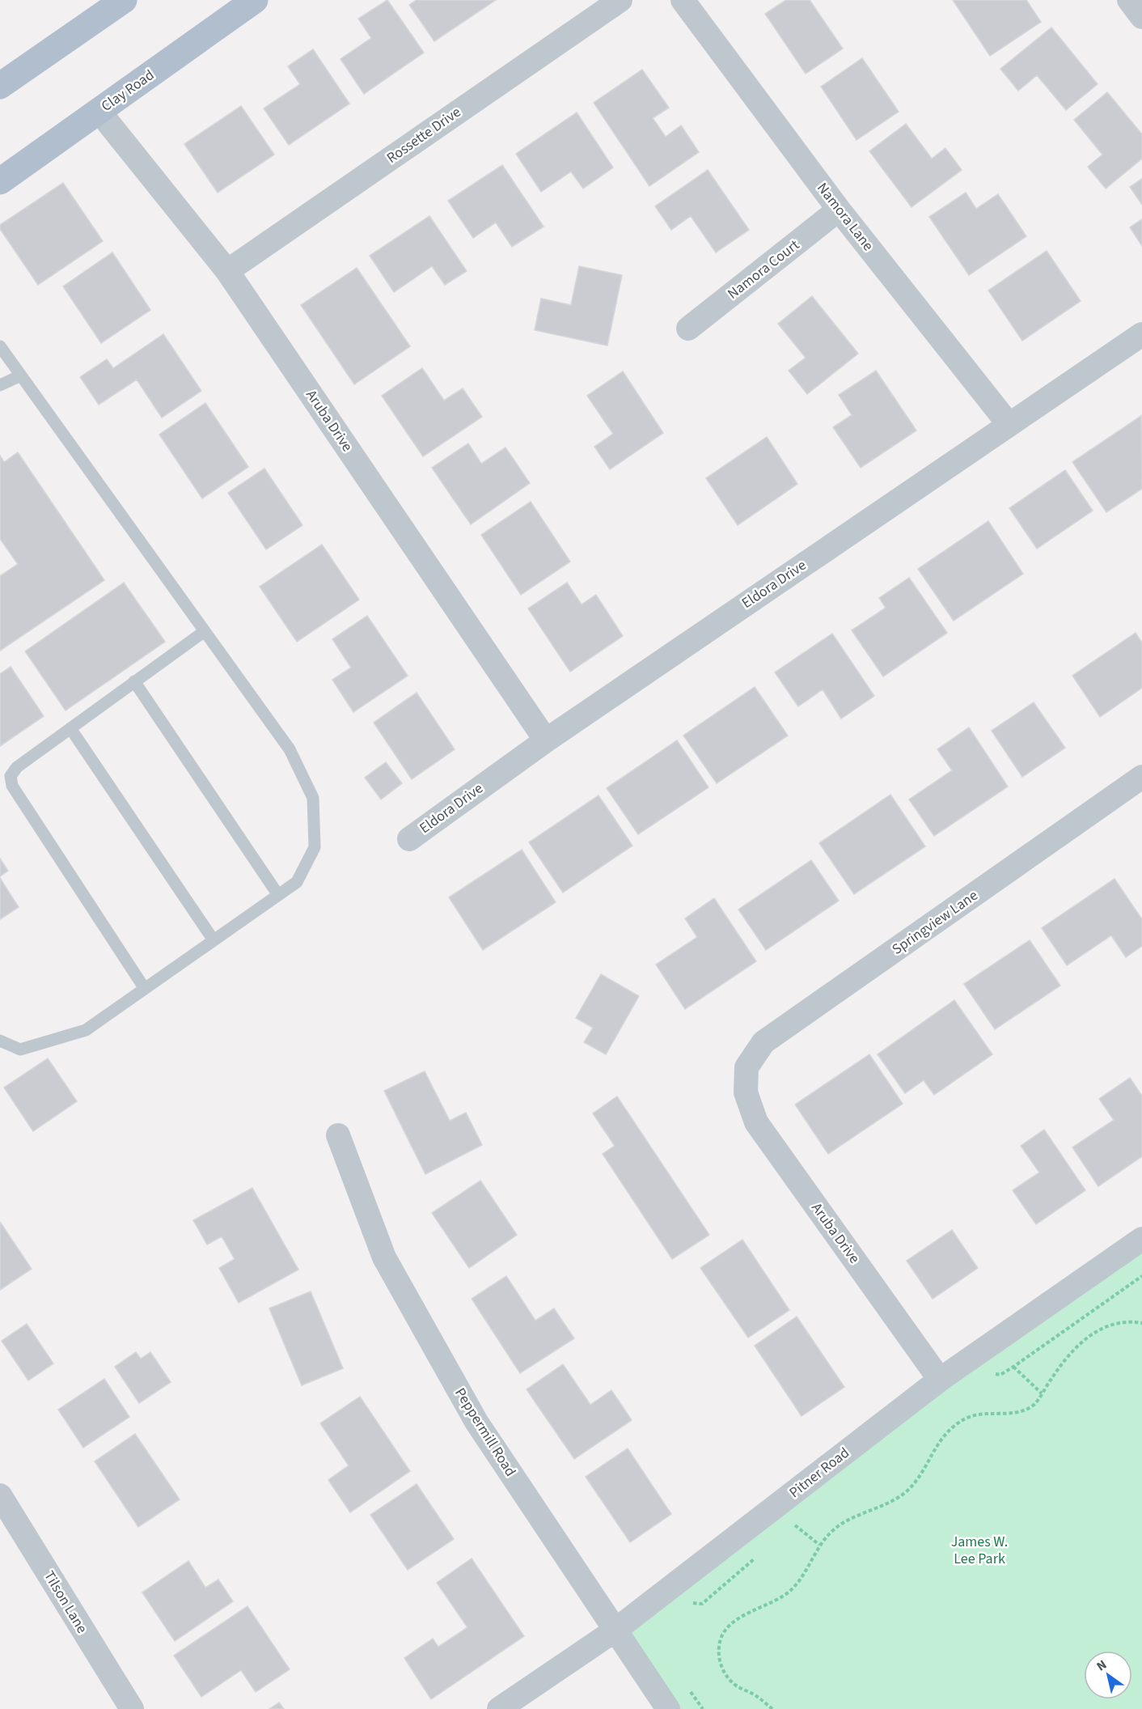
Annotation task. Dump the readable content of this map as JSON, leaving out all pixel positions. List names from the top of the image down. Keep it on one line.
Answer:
{"streets":{"main road":["Clay Road"],"street":["Rossette Drive","Namora Lane","Namora Court","Aruba Drive","Eldora Drive","Springview Lane","Peppermill Road","Pitner Road","Tilson Lane"]},"crossings":[["Clay Road","Aruba Drive"],["Rossette Drive","Aruba Drive"],["Namora Lane","Namora Court"],["Namora Lane","Eldora Drive"],["Aruba Drive","Eldora Drive"],["Aruba Drive","Springview Lane"],["Aruba Drive","Pitner Road"],["Peppermill Road","Pitner Road"]],"parks":["James W. Lee Park"],"north":"top left"}
